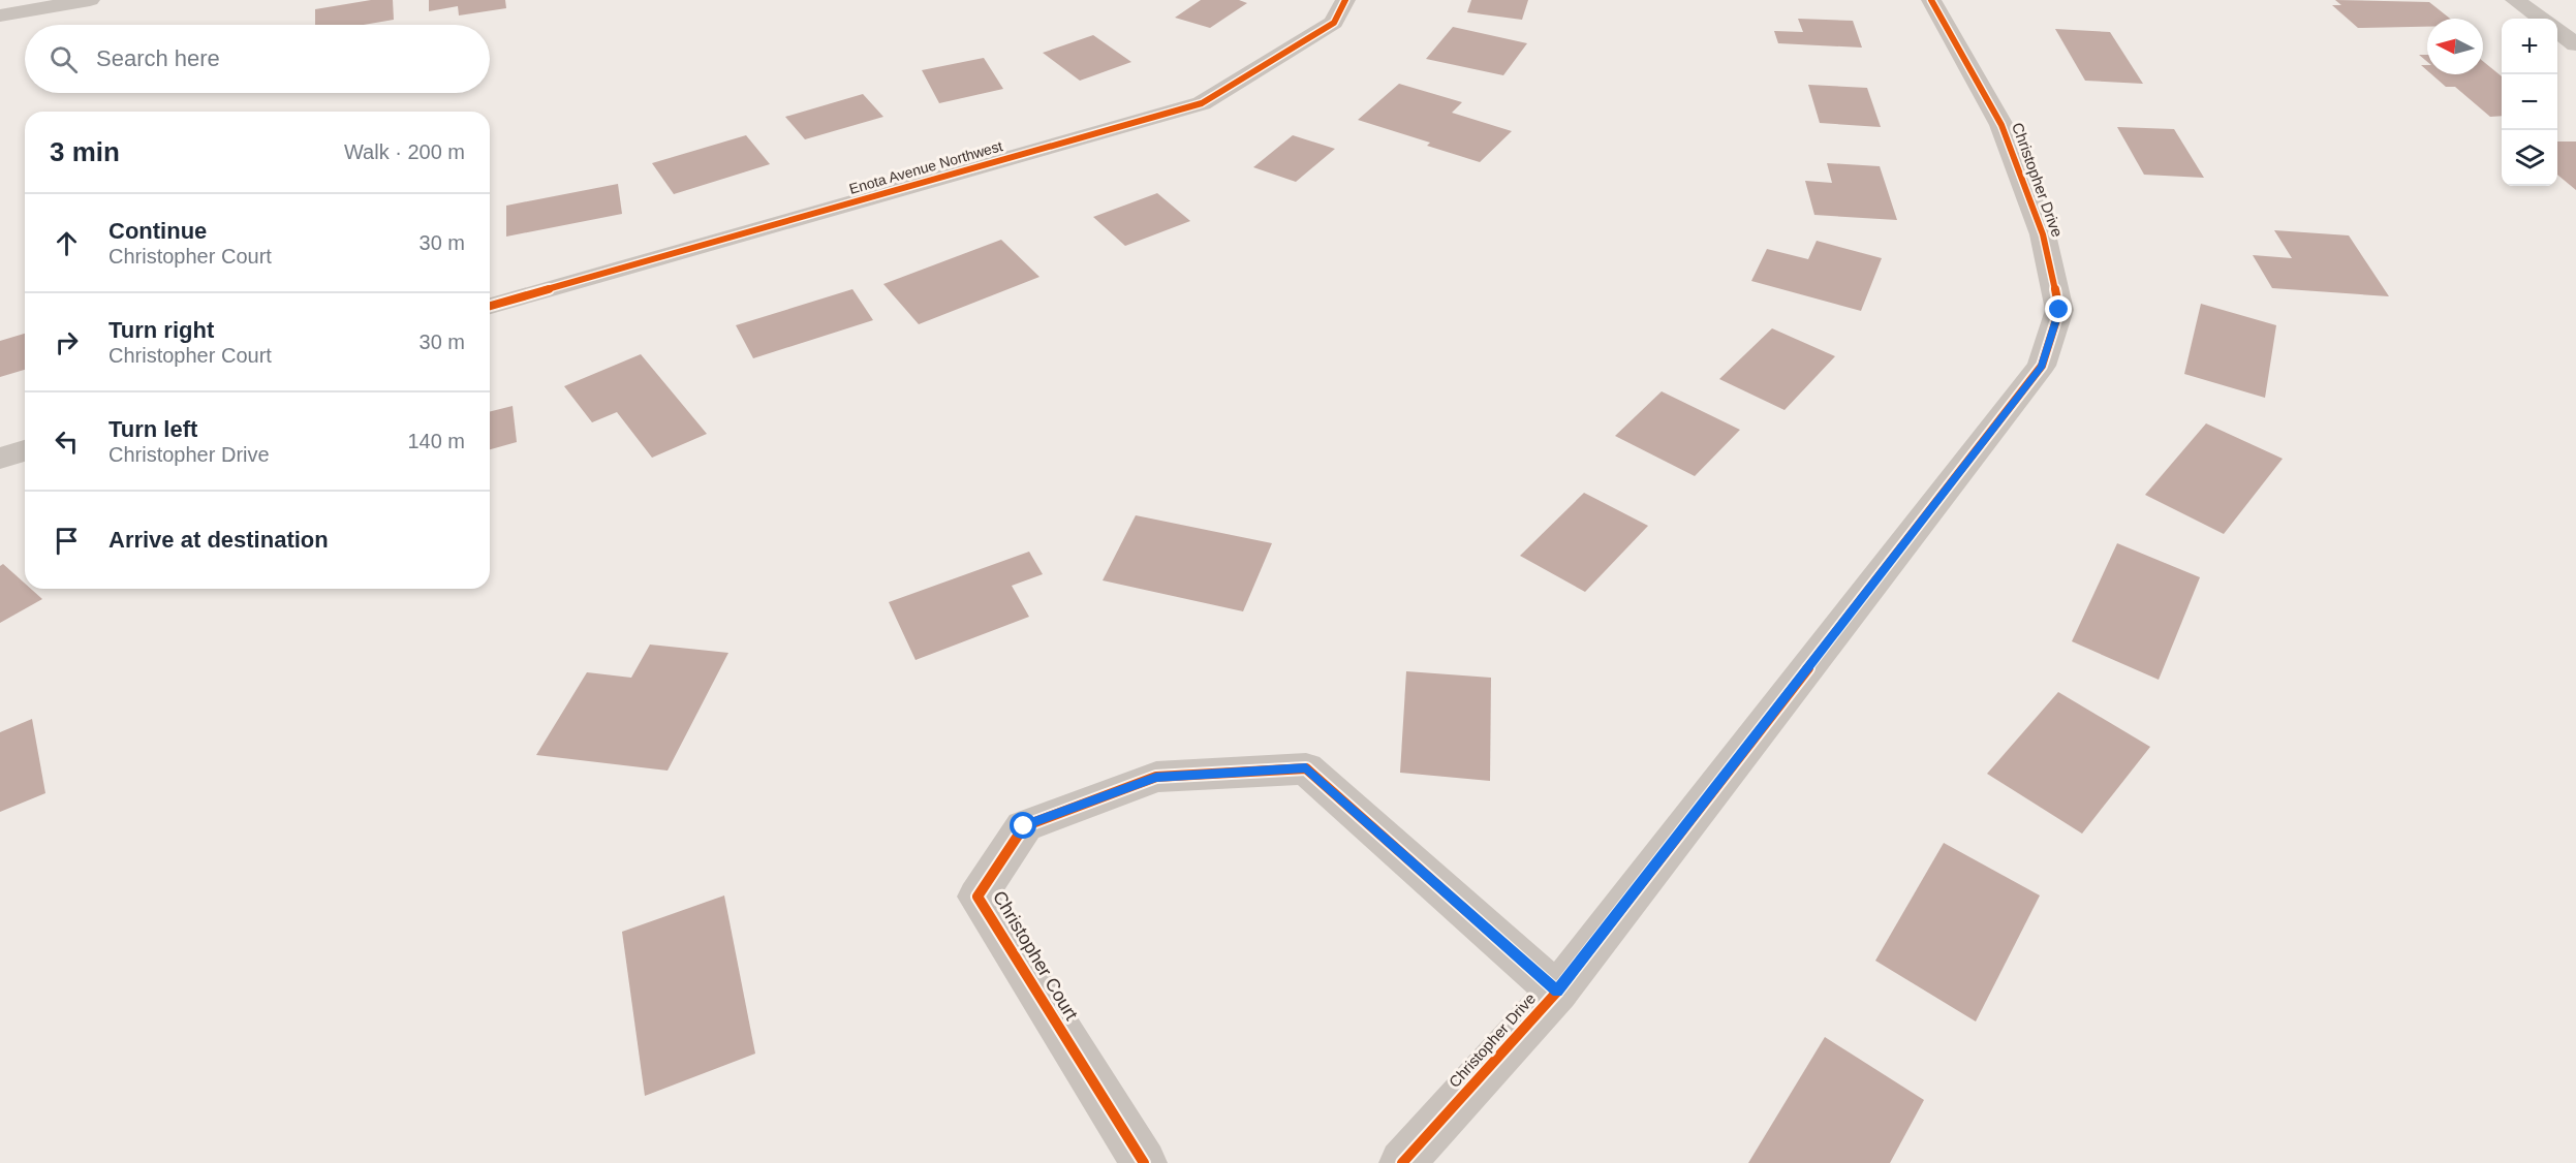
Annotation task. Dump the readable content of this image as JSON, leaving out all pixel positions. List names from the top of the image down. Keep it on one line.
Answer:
{"streets":{"street":["Enota Avenue Northwest","Christopher Drive","Christopher Court"]},"crossings":[["Christopher Drive","Christopher Court"]],"north":"left","page":{"map_buttons":["+","−"],"search":"Search here","heading":["3 min","Walk · 200 m"],"list":[["Continue","Christopher Court","30 m"],["Turn right","Christopher Court","30 m"],["Turn left","Christopher Drive","140 m"],"Arrive at destination"]}}
